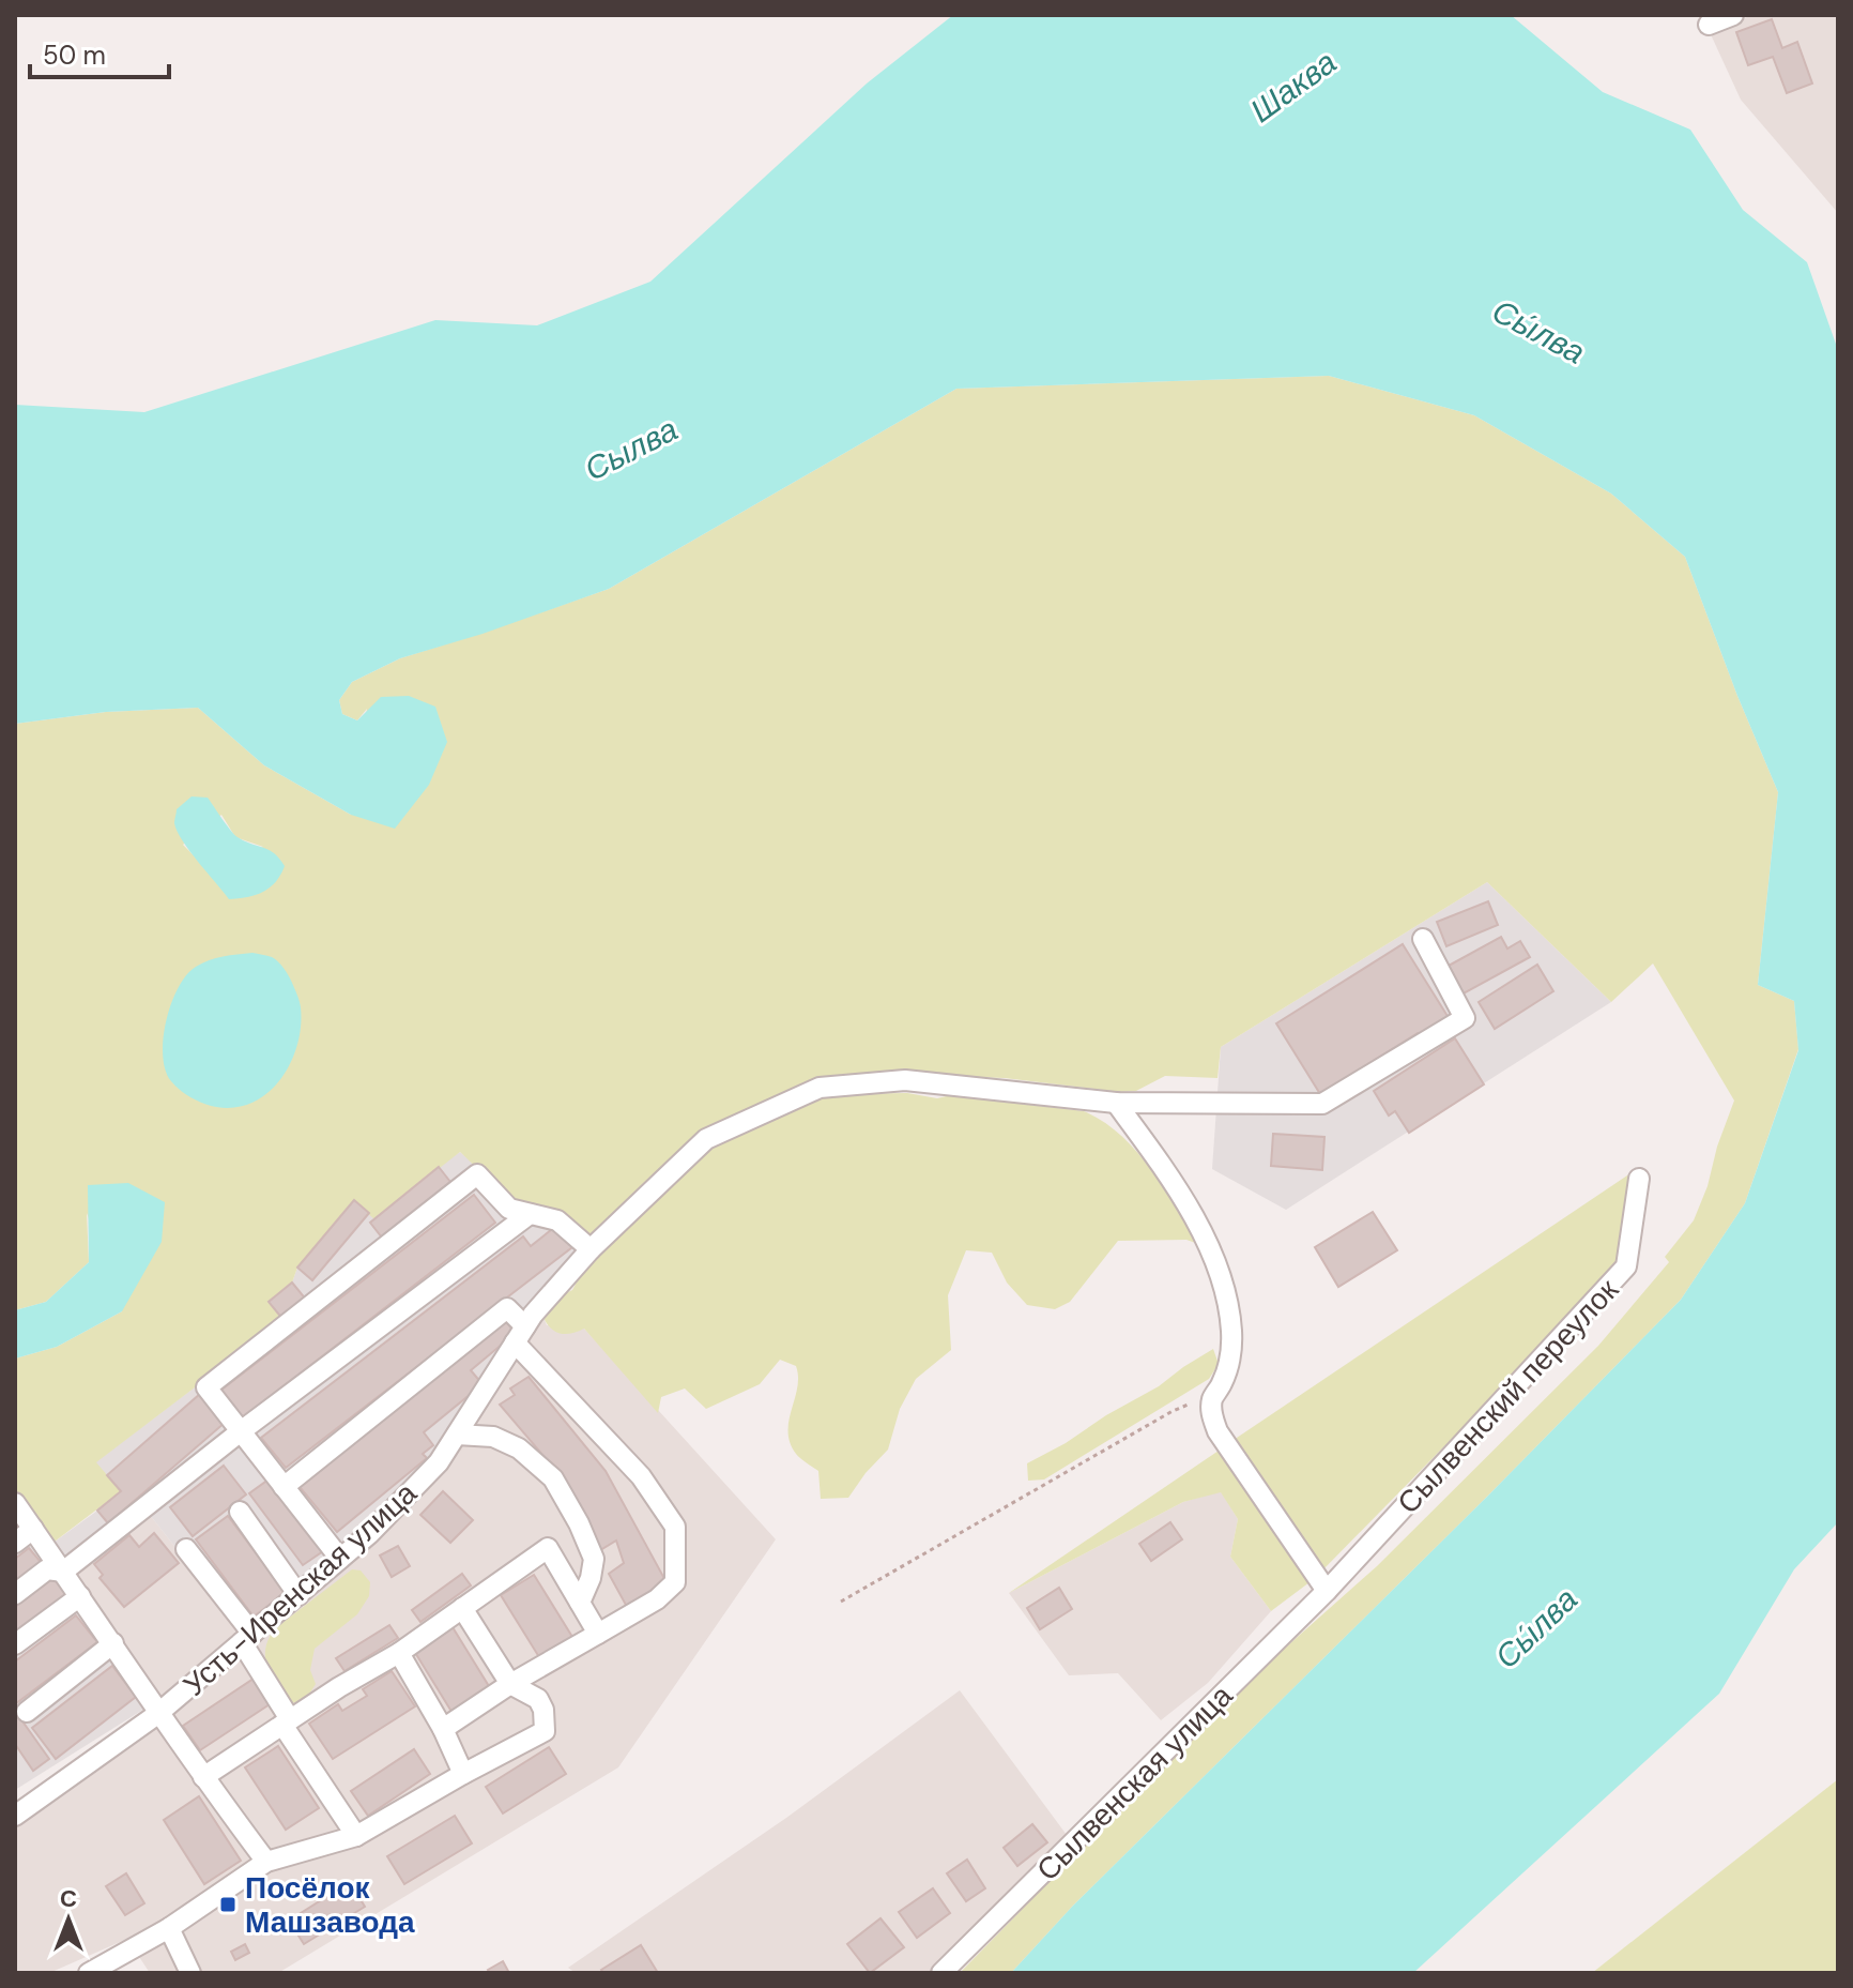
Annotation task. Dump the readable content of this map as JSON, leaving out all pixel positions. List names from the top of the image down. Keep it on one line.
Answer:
{"streets":{"street":["Сылвенский переулок","Усть-Иренская улица","Сылвенская улица"]},"crossings":[["Сылвенский переулок","Сылвенская улица"]],"water":["Шаква","Сы́лва","Сылва"],"places":{"transit":["Посёлок Машзавода"]},"scale_bar":"50 m","north":"top"}
